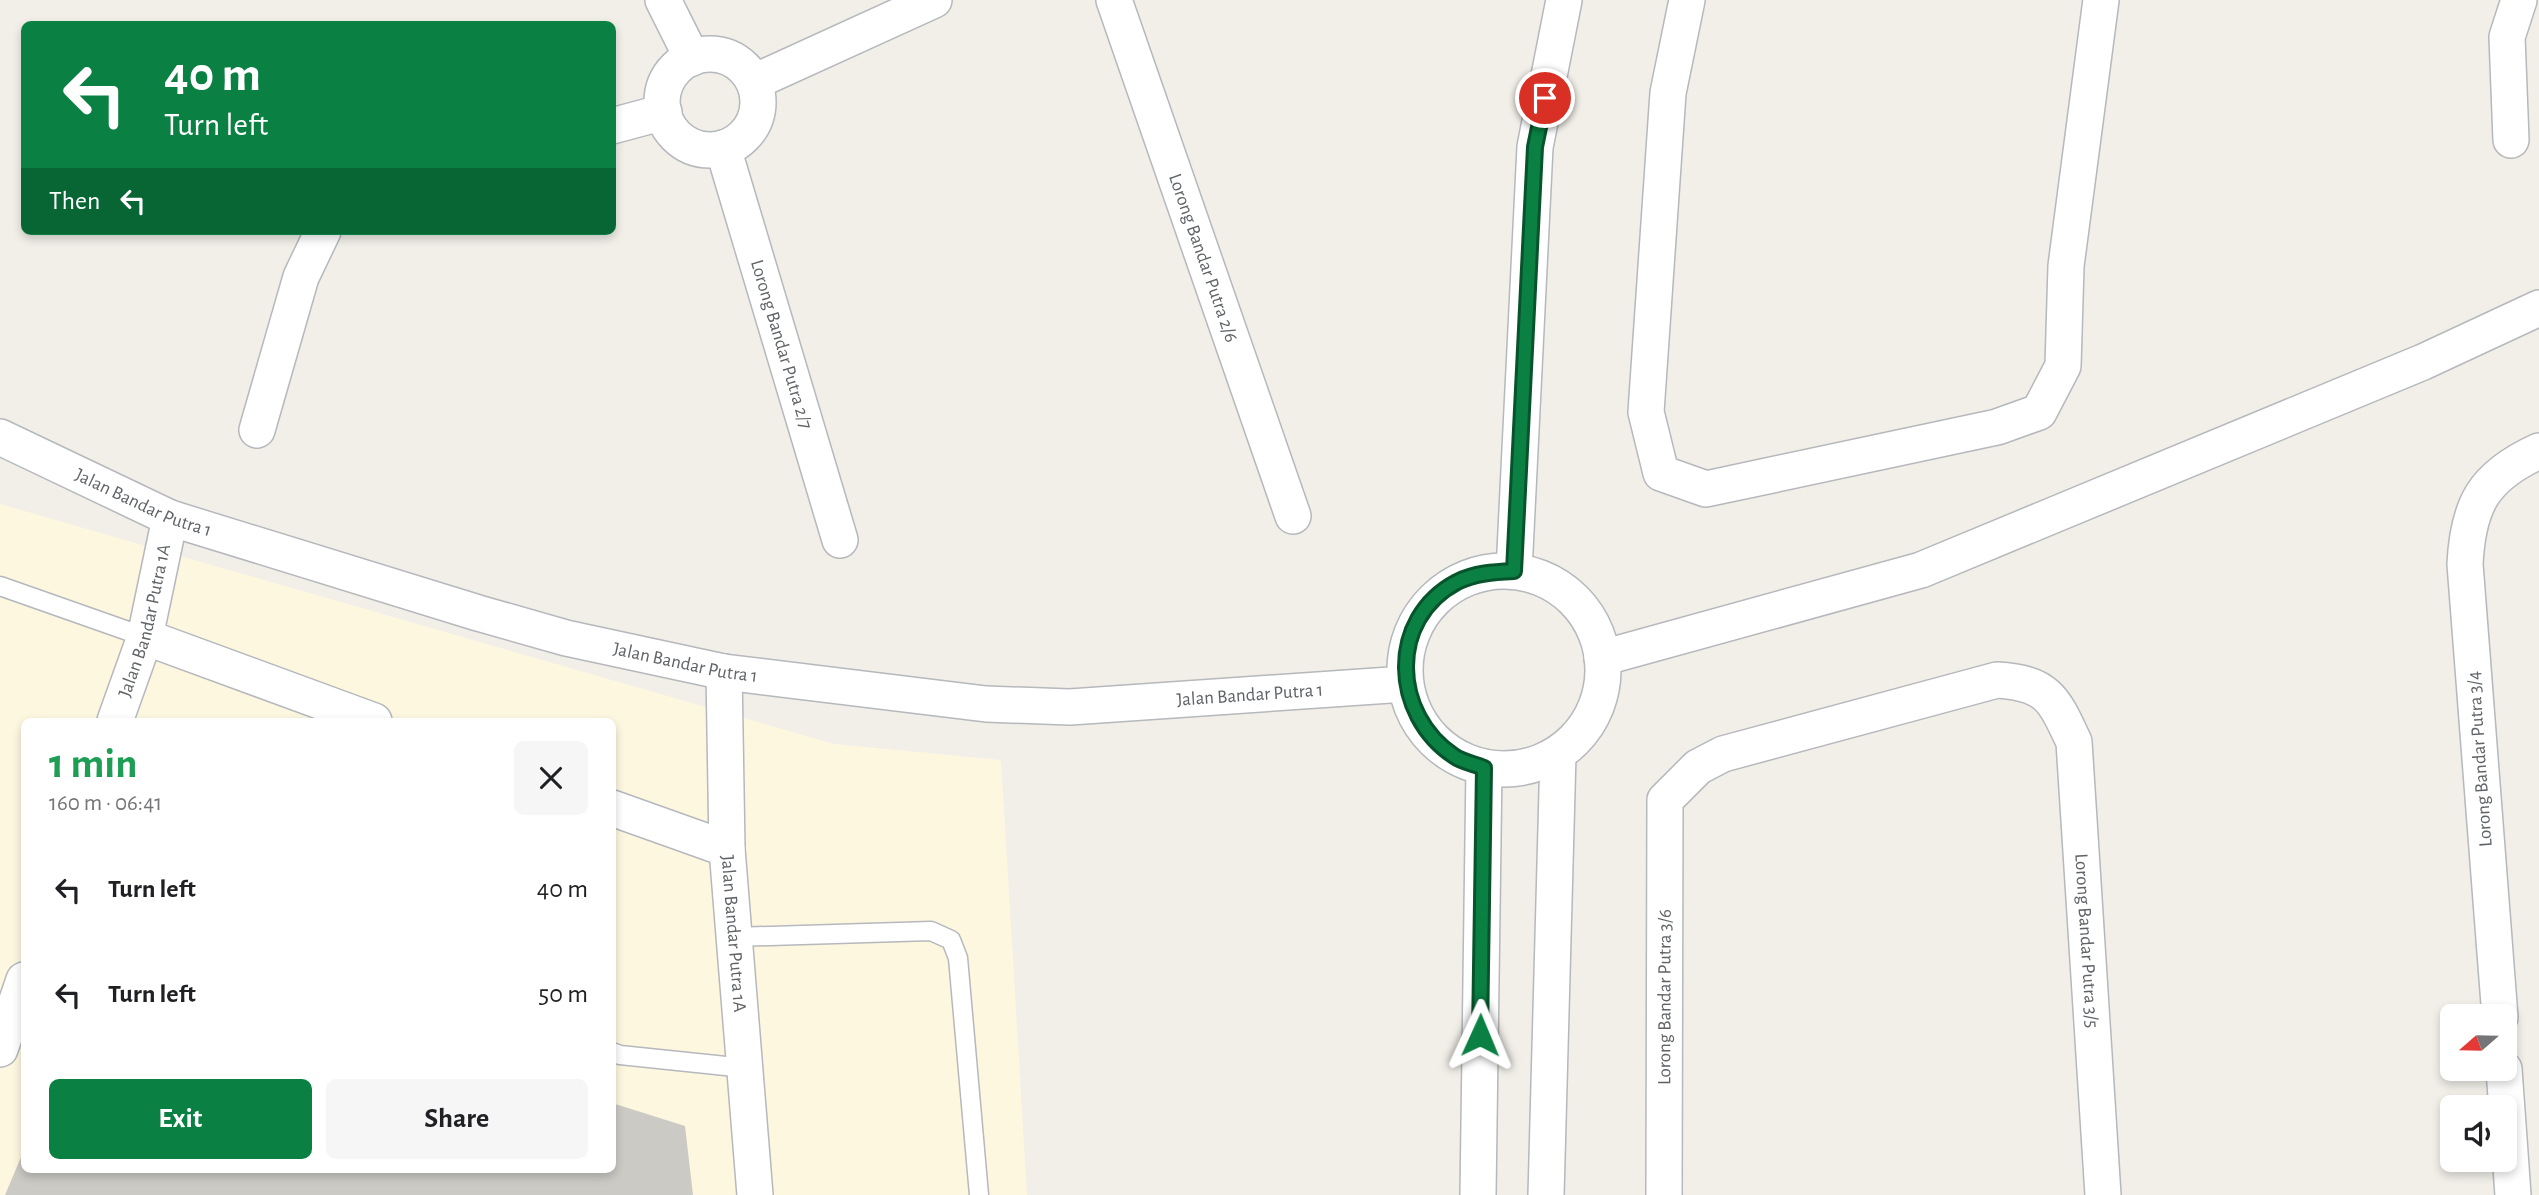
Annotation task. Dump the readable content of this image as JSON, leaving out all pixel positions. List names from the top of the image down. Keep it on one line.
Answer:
{"streets":{"street":["Lorong Bandar Putra 2/6","Lorong Bandar Putra 2/7","Jalan Bandar Putra 1","Jalan Bandar Putra 1A","Lorong Bandar Putra 3/4","Lorong Bandar Putra 3/5","Lorong Bandar Putra 3/6"]},"crossings":[["Jalan Bandar Putra 1","Jalan Bandar Putra 1A"],["Lorong Bandar Putra 3/5","Lorong Bandar Putra 3/6"]],"north":"left","page":{"turn":["40 m","Turn left"],"then":"Then","heading":["1 min","160 m · 06:41"],"list":[{"name":"Turn left","value":"40 m"},{"name":"Turn left","value":"50 m"}],"buttons":["Exit","Share"]}}
